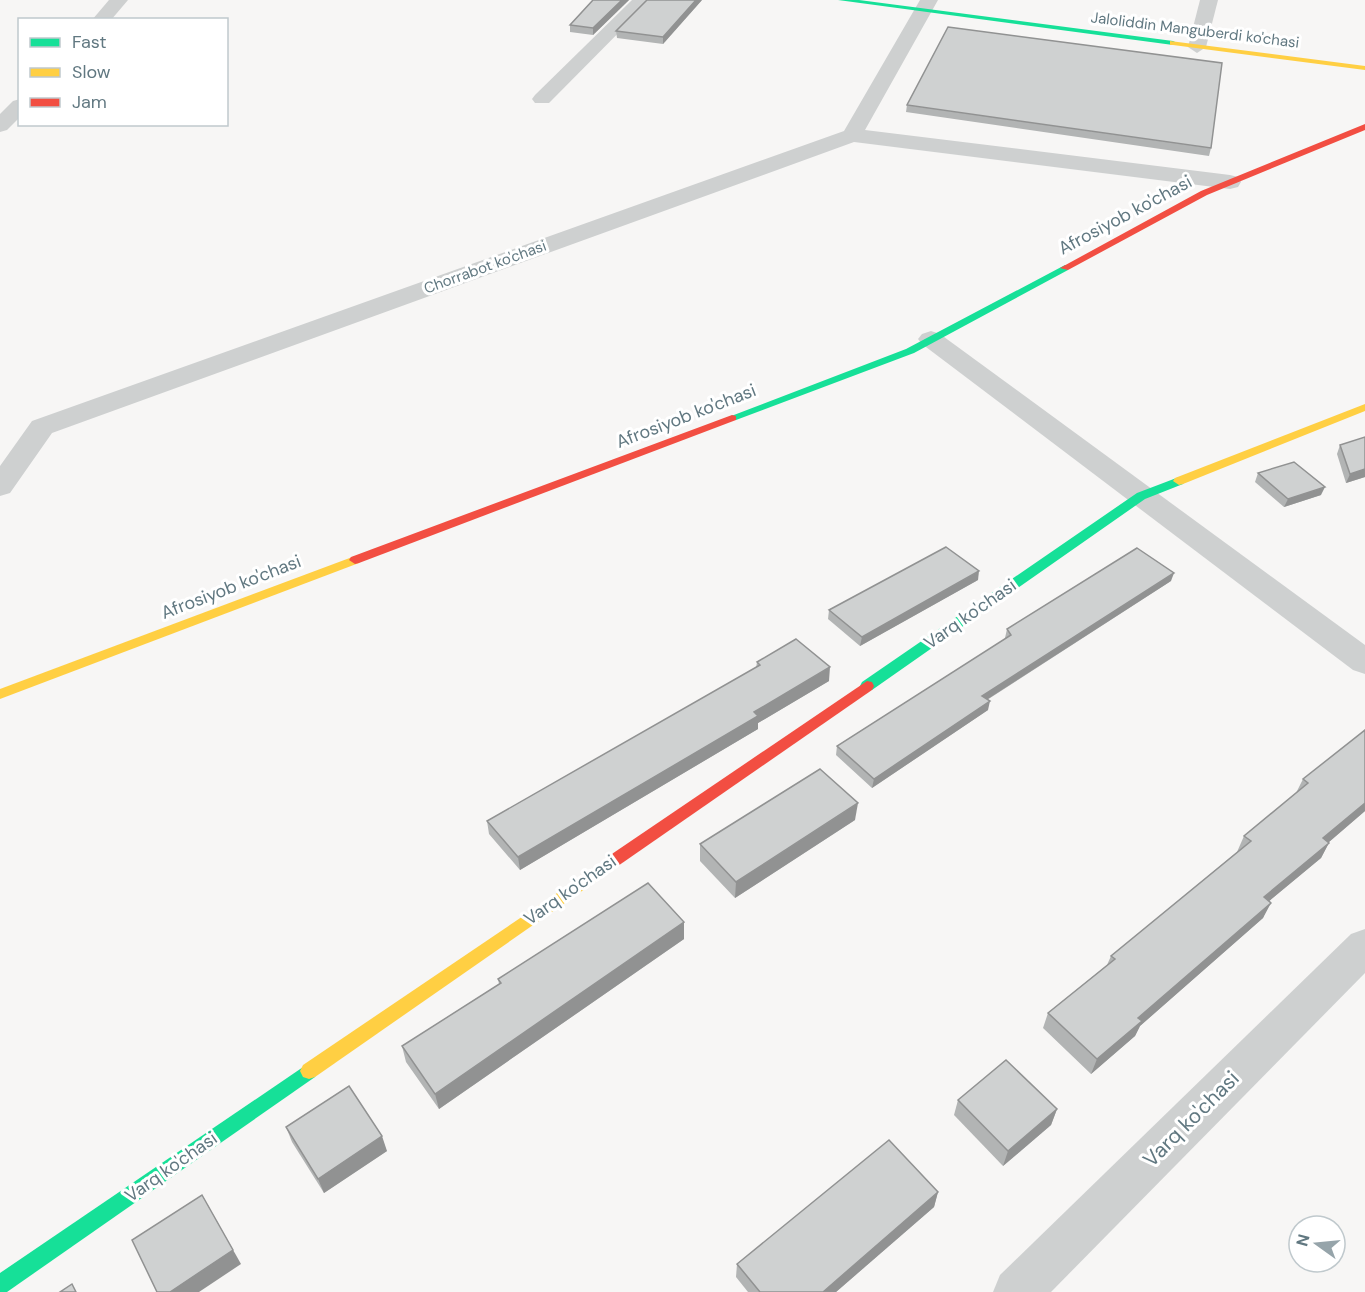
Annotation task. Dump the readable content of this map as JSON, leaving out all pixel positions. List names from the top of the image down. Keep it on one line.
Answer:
{"streets":{"street":["Jaloliddin Manguberdi ko'chasi","Afrosiyob ko'chasi","Chorrabot ko'chasi","Varq ko'chasi"]},"legend":["Fast","Slow","Jam"],"north":"left"}
